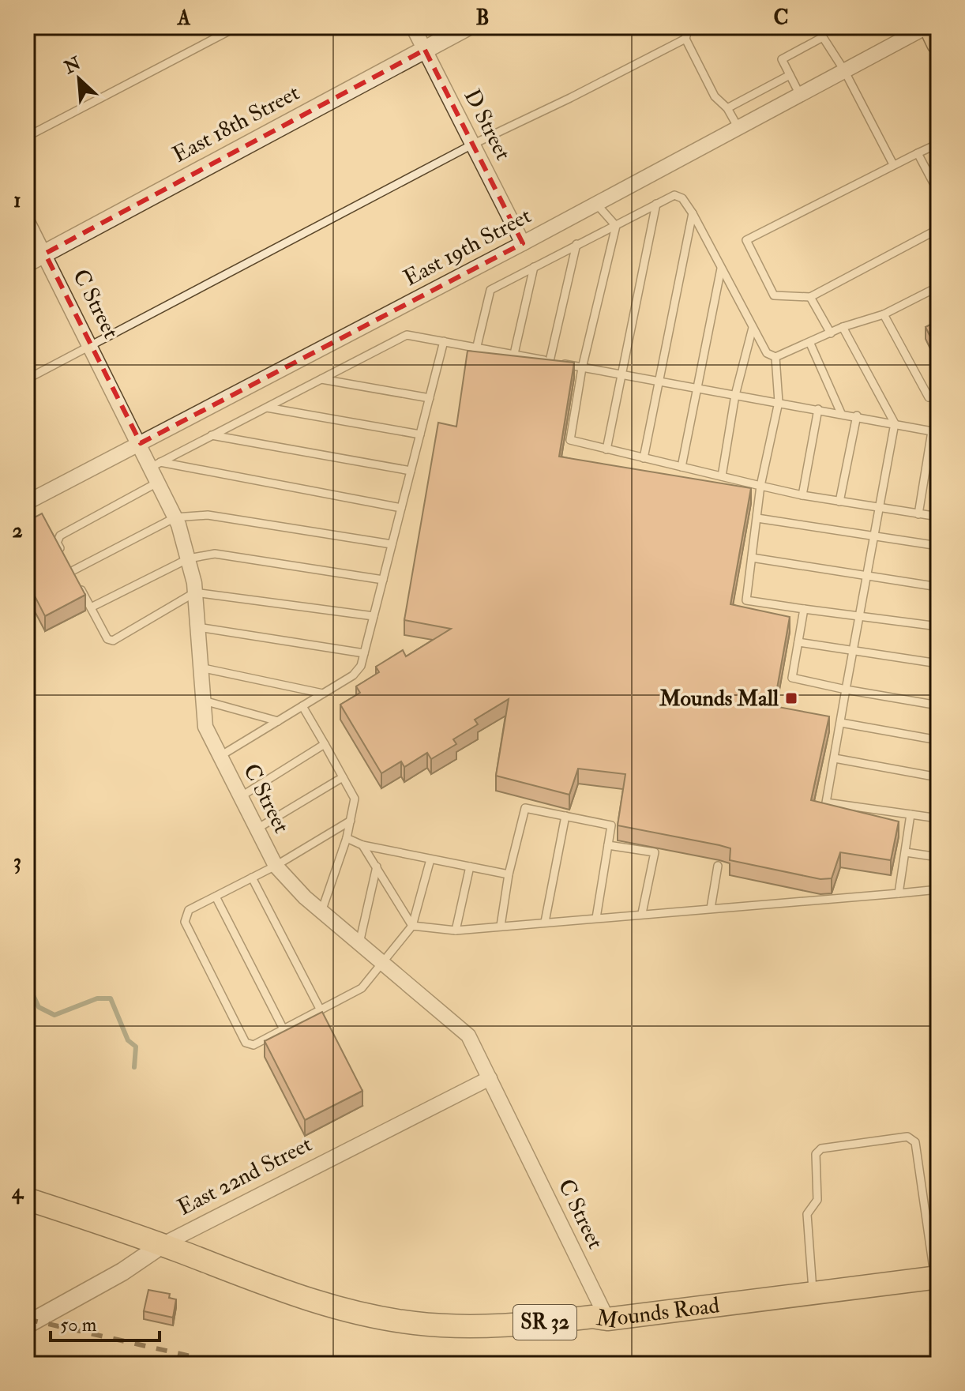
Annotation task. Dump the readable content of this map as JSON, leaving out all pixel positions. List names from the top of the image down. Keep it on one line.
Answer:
{"streets":{"main road":["Mounds Road","SR 32"],"street":["East 18th Street","D Street","East 19th Street","C Street","East 22nd Street"]},"crossings":[["East 18th Street","D Street"],["East 18th Street","C Street"],["D Street","East 19th Street"],["East 19th Street","C Street"],["C Street","East 22nd Street"],["C Street","Mounds Road"],["East 22nd Street","Mounds Road"],["East 22nd Street","SR 32"],["Mounds Road","SR 32"]],"places":{"transit":["Mounds Mall"]},"scale_bar":"50 m","north":"top left","grid":{"columns":["A","B","C"],"rows":["1","2","3","4"]}}
